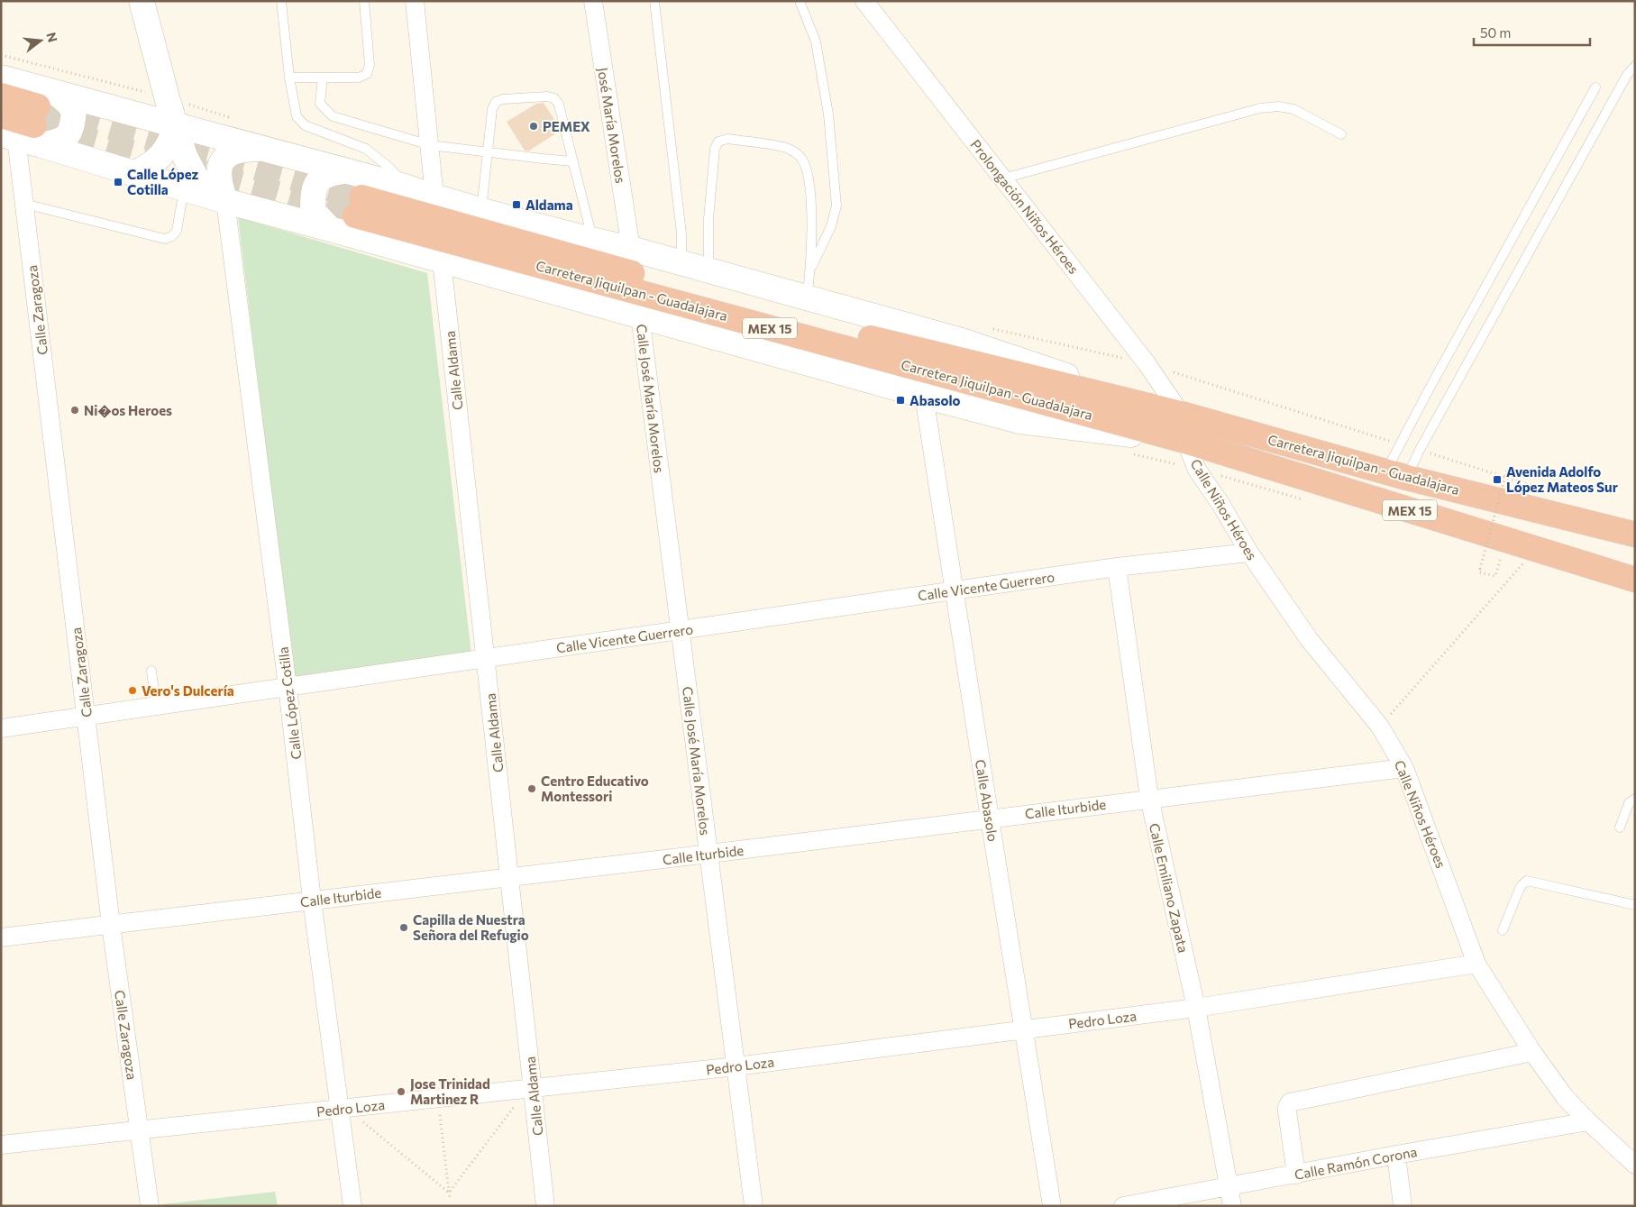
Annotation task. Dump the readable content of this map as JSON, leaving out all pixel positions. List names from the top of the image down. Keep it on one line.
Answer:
{"streets":{"highway":["Carretera Jiquilpan - Guadalajara","MEX 15"],"street":["José María Morelos","Prolongación Niños Héroes","Calle Zaragoza","Calle Aldama","Calle José María Morelos","Calle Niños Héroes","Calle Vicente Guerrero","Calle López Cotilla","Calle Abasolo","Calle Iturbide","Calle Emiliano Zapata","Pedro Loza","Calle Ramón Corona"]},"crossings":[["Prolongación Niños Héroes","Carretera Jiquilpan - Guadalajara"],["Carretera Jiquilpan - Guadalajara","Calle Niños Héroes"],["Calle Zaragoza","Calle Vicente Guerrero"],["Calle Zaragoza","Calle Iturbide"],["Calle Zaragoza","Pedro Loza"],["Calle Aldama","Calle Vicente Guerrero"],["Calle Aldama","Calle Iturbide"],["Calle Aldama","Pedro Loza"],["Calle José María Morelos","Calle Vicente Guerrero"],["Calle José María Morelos","Calle Iturbide"],["Calle José María Morelos","Pedro Loza"],["Calle Niños Héroes","Calle Vicente Guerrero"],["Calle Niños Héroes","Calle Iturbide"],["Calle Niños Héroes","Pedro Loza"],["Calle Niños Héroes","Calle Ramón Corona"],["Calle Vicente Guerrero","Calle López Cotilla"],["Calle Vicente Guerrero","Calle Abasolo"],["Calle Vicente Guerrero","Calle Emiliano Zapata"],["Calle López Cotilla","Calle Iturbide"],["Calle López Cotilla","Pedro Loza"],["Calle Abasolo","Calle Iturbide"],["Calle Abasolo","Pedro Loza"],["Calle Iturbide","Calle Emiliano Zapata"],["Calle Emiliano Zapata","Pedro Loza"],["Calle Emiliano Zapata","Calle Ramón Corona"]],"places":{"other":["PEMEX","Ni�os Heroes","Vero's Dulcería","Centro Educativo Montessori","Capilla de Nuestra Señora del Refugio","Jose Trinidad Martinez R"],"transit":["Calle López Cotilla","Aldama","Abasolo","Avenida Adolfo López Mateos Sur"]},"scale_bar":"50 m","north":"right"}
